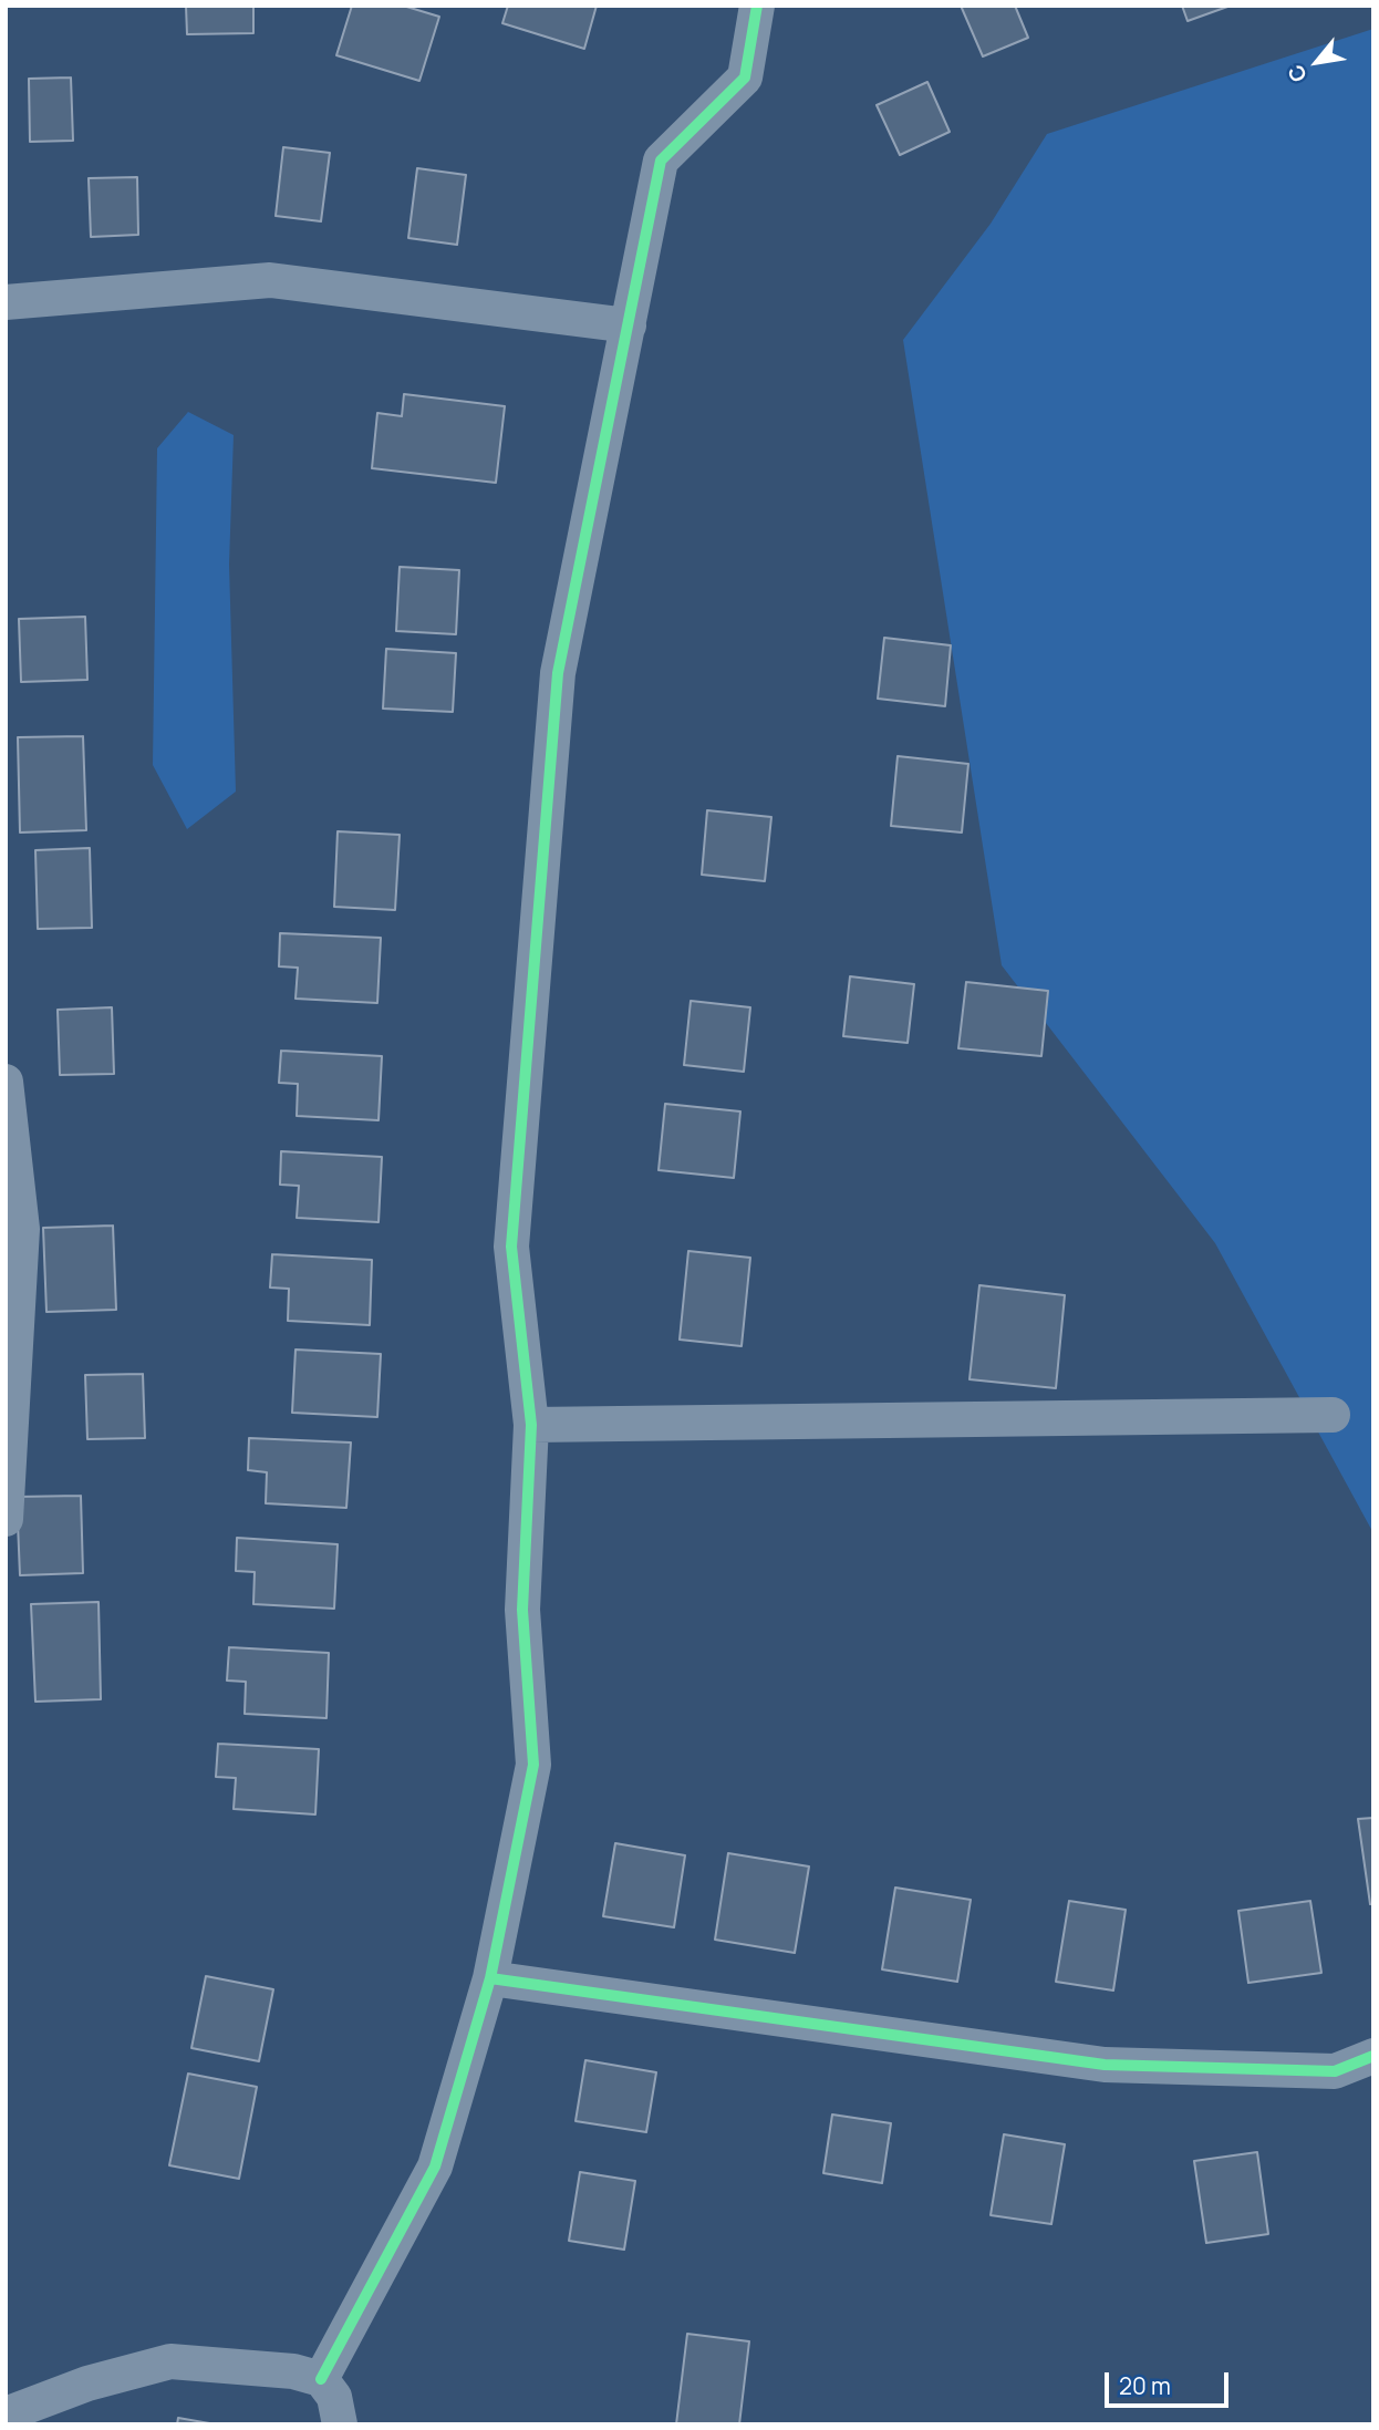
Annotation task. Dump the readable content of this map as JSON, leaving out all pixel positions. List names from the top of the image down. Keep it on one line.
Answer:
{"scale_bar":"20 m","north":"bottom left"}
